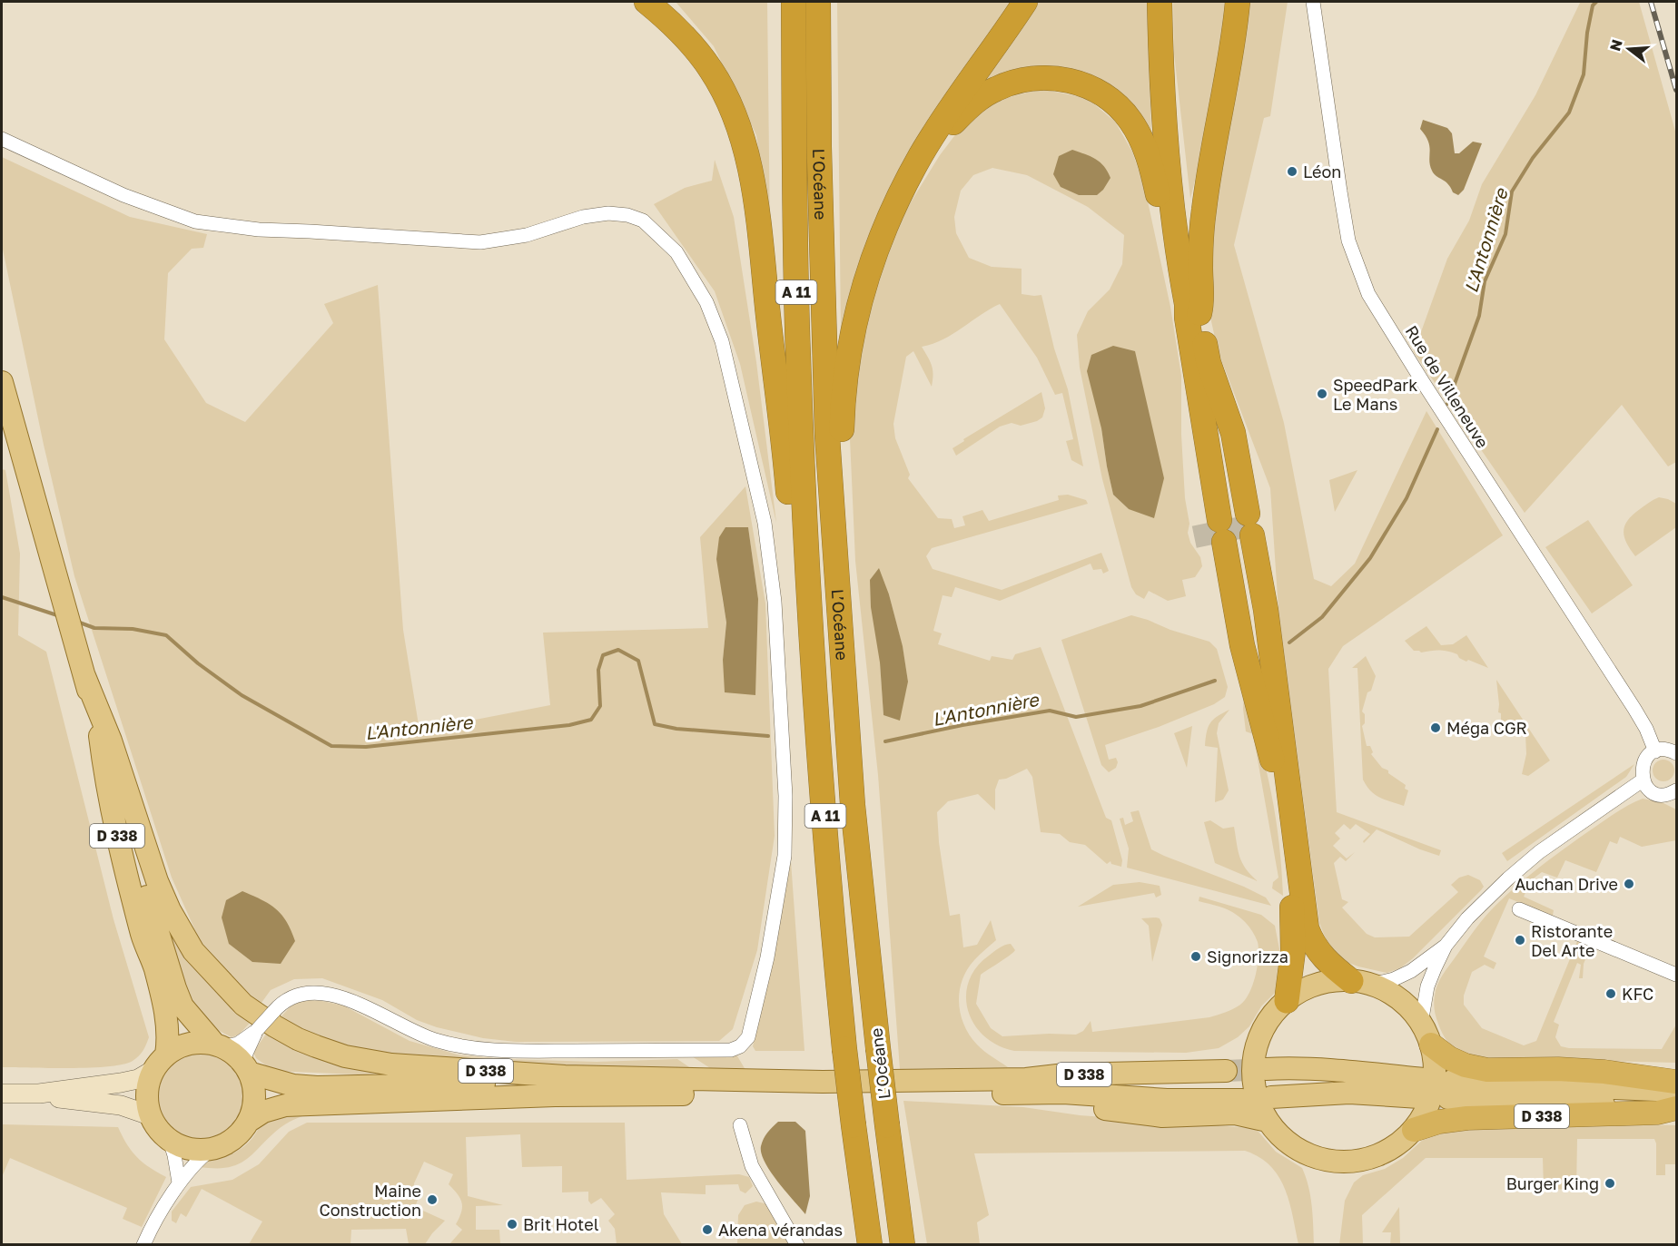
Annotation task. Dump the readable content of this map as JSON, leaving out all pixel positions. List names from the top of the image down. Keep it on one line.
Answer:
{"streets":{"highway":["L’Océane","A 11","D 338"],"street":["Rue de Villeneuve"]},"water":["L'Antonnière"],"places":["Léon","SpeedPark Le Mans","Méga CGR","Auchan Drive","Ristorante Del Arte","Signorizza","KFC","Burger King","Maine Construction","Brit Hotel","Akena vérandas"],"north":"left"}
